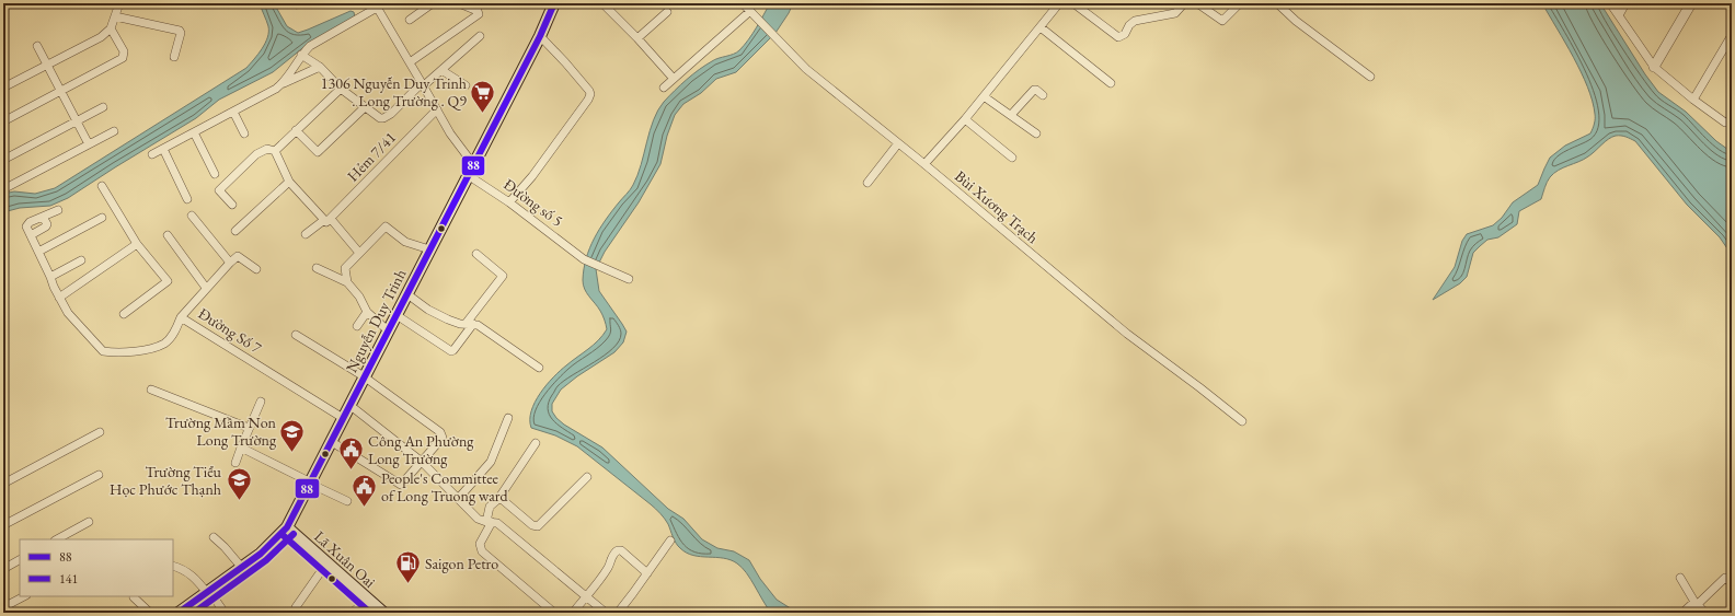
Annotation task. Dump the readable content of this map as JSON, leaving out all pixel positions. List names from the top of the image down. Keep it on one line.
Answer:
{"streets":{"main road":["Nguyễn Duy Trinh","Lã Xuân Oai"],"street":["Hẻm 7/41","Đường số 5","Bùi Xương Trạch","Đường Số 7"]},"crossings":[["Đường số 5","Nguyễn Duy Trinh"],["Nguyễn Duy Trinh","Đường Số 7"],["Nguyễn Duy Trinh","Lã Xuân Oai"]],"places":{"supermarket":["1306 Nguyễn Duy Trinh . Long Trường . Q9"],"school or university":["Trường Mầm Non Long Trường","Trường Tiểu Học Phước Thạnh"],"public building":["Công An Phường Long Trường","People's Committee of Long Truong ward"],"fuel station":["Saigon Petro"]},"lines":["transit line 88","transit line 141"],"legend":["88","141"]}
